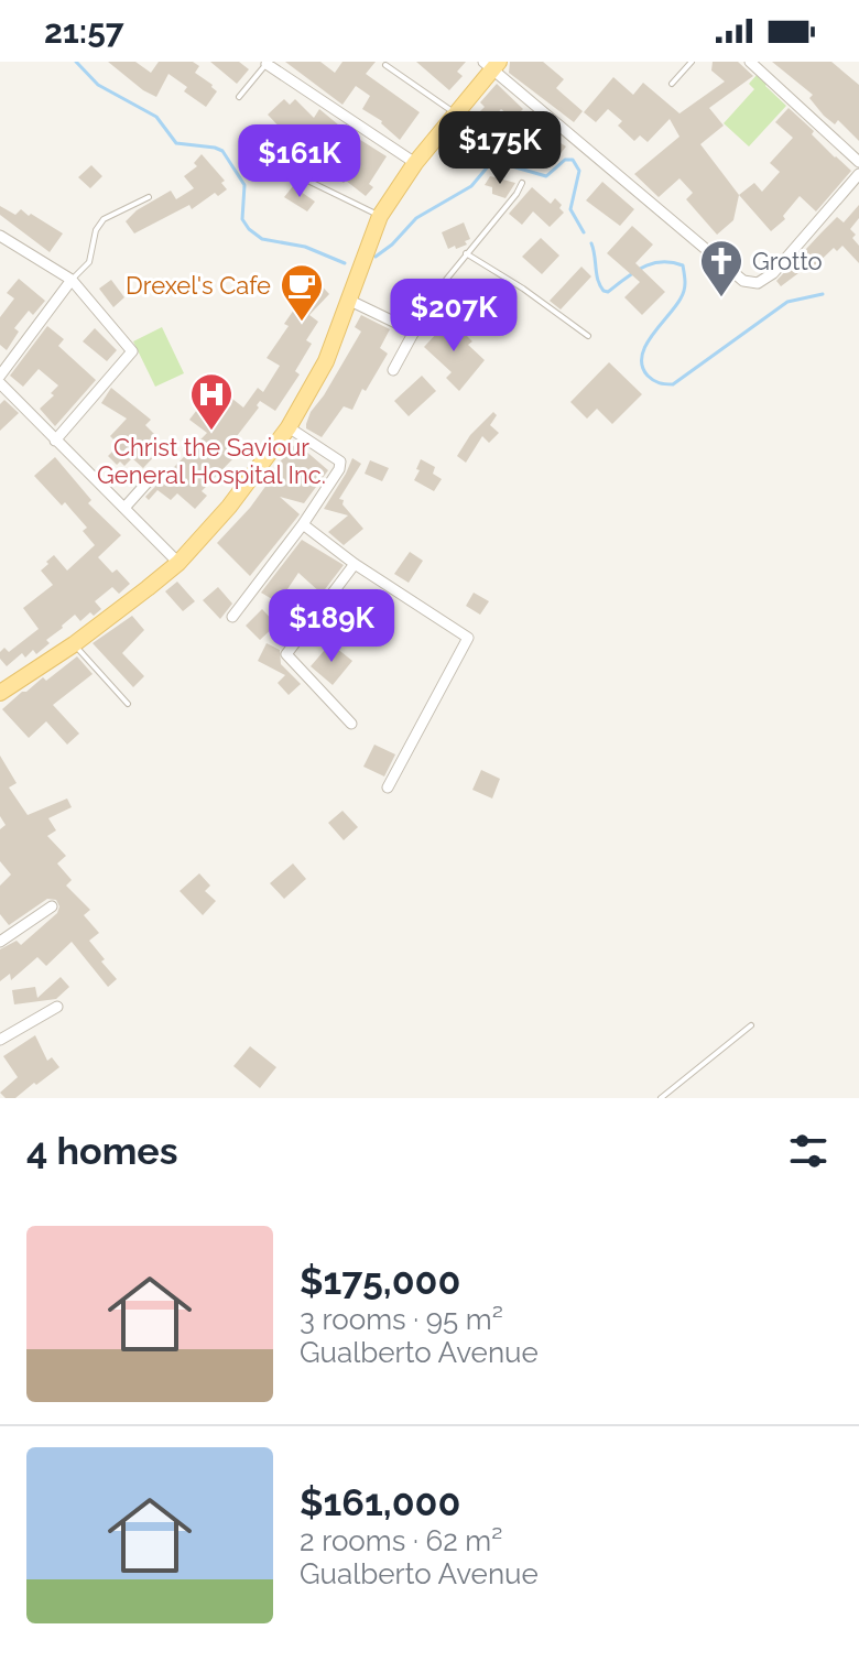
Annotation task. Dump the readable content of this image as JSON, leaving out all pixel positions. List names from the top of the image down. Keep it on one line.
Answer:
{"places":{"church":["Grotto"],"cafe":["Drexel's Cafe"],"hospital":["Christ the Saviour General Hospital Inc."]},"page":{"status":"21:57","price":["$175K","$161K","$207K","$189K"],"heading":"4 homes","list":[{"name":"$175,000","note":"3 rooms · 95 m² · Gualberto Avenue"},{"name":"$161,000","note":"2 rooms · 62 m² · Gualberto Avenue"}]}}
